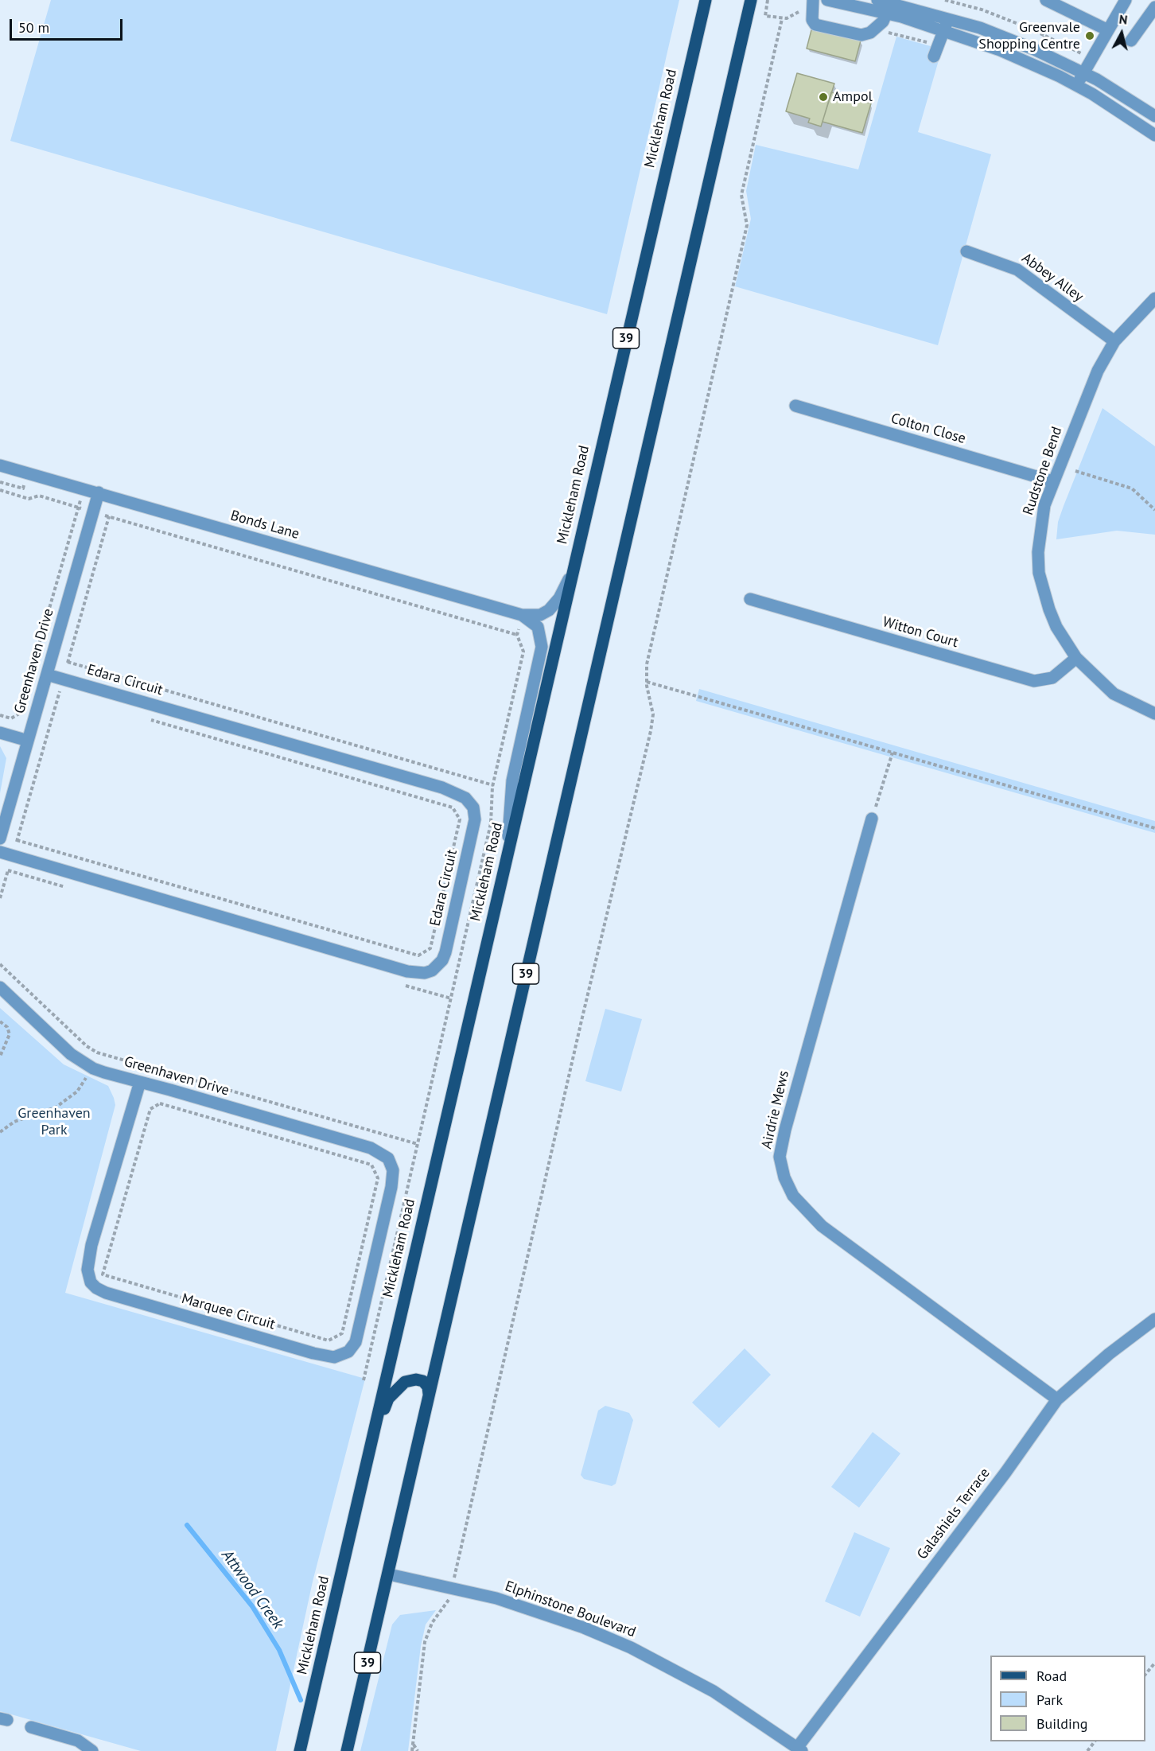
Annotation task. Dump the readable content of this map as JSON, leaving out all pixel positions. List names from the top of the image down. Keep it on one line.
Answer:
{"streets":{"main road":["Mickleham Road","39"],"street":["Abbey Alley","Colton Close","Rudstone Bend","Bonds Lane","Witton Court","Greenhaven Drive","Edara Circuit","Airdrie Mews","Marquee Circuit","Galashiels Terrace","Elphinstone Boulevard"]},"crossings":[["Abbey Alley","Rudstone Bend"],["39","Elphinstone Boulevard"],["Colton Close","Rudstone Bend"],["Rudstone Bend","Witton Court"],["Bonds Lane","Greenhaven Drive"],["Greenhaven Drive","Edara Circuit"],["Greenhaven Drive","Marquee Circuit"],["Airdrie Mews","Galashiels Terrace"],["Galashiels Terrace","Elphinstone Boulevard"]],"water":["Attwood Creek"],"parks":["Greenhaven Park"],"places":["Greenvale Shopping Centre","Ampol"],"legend":["Road","Park","Building"],"scale_bar":"50 m","north":"top"}
